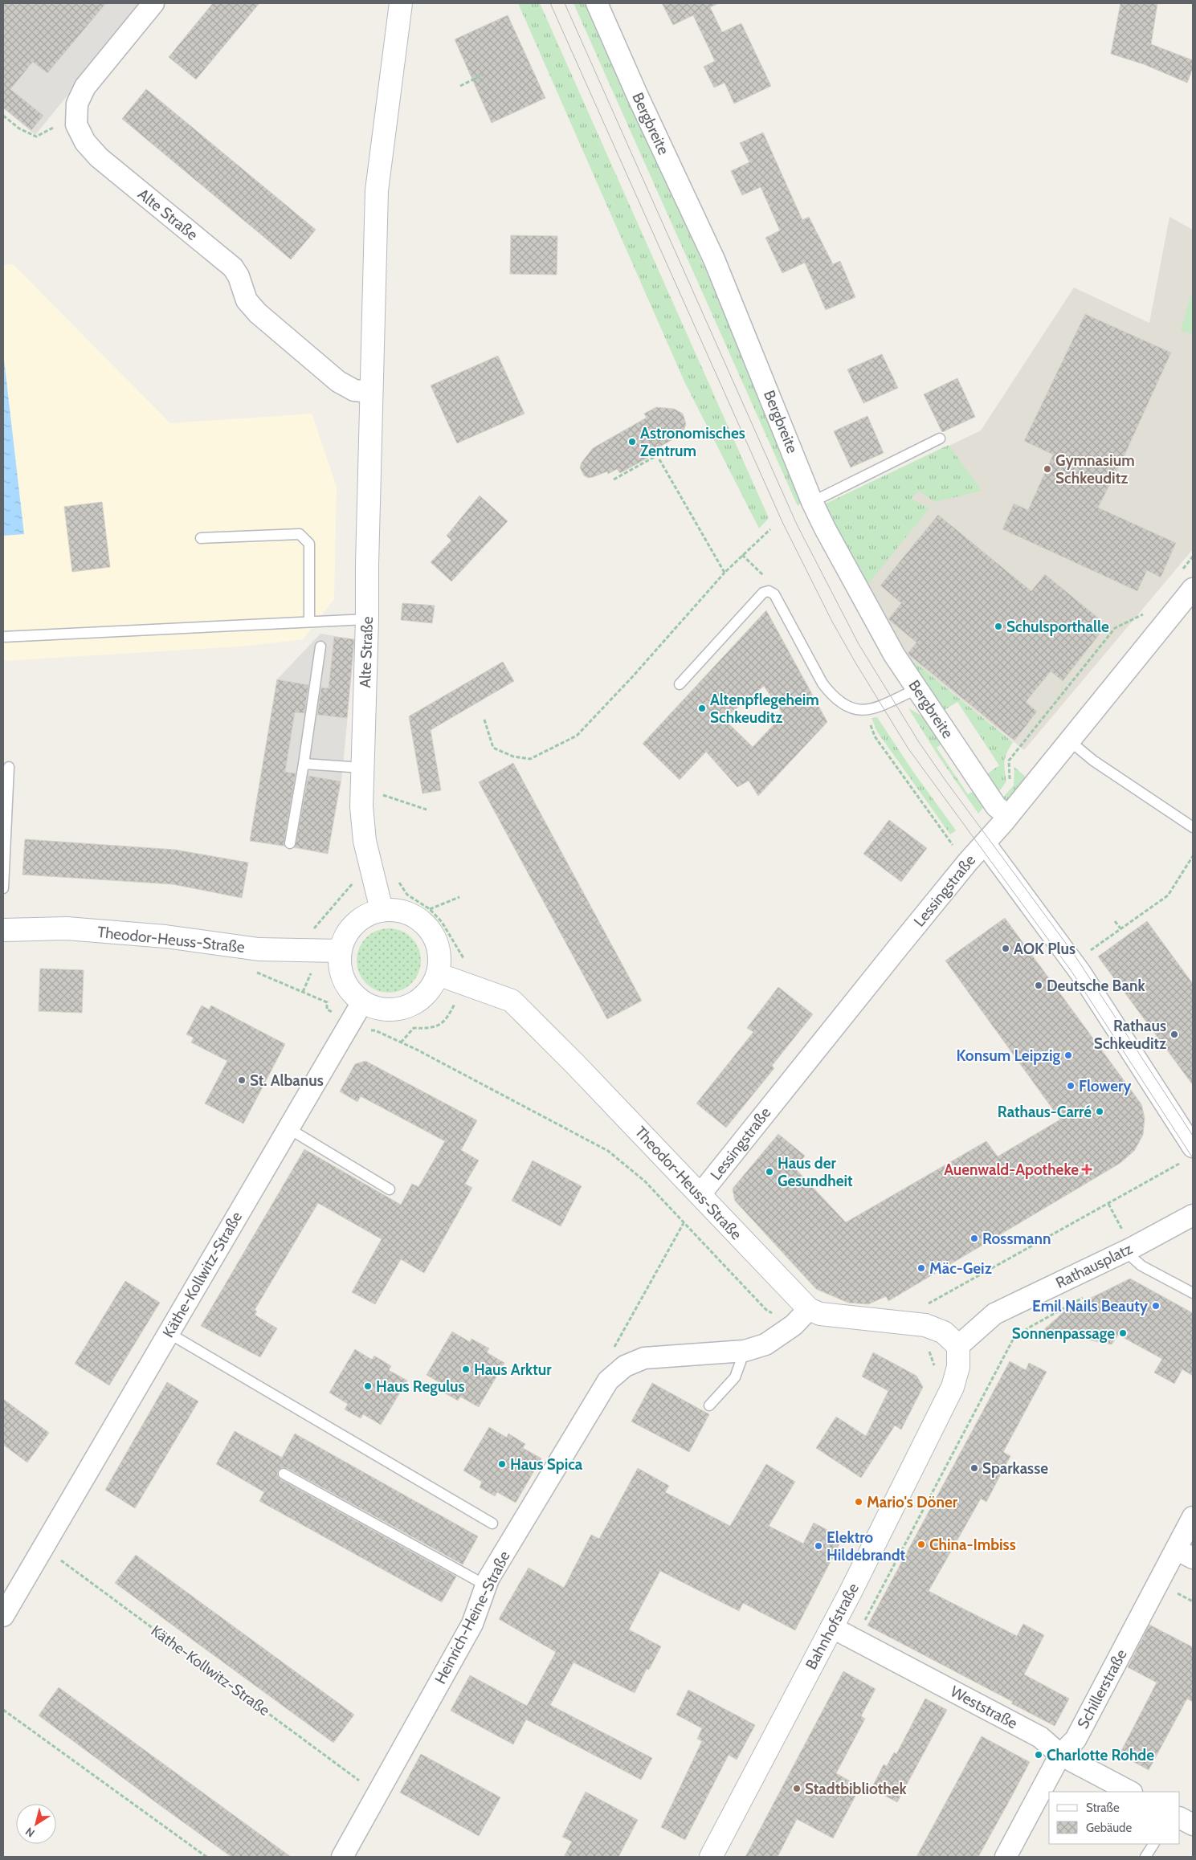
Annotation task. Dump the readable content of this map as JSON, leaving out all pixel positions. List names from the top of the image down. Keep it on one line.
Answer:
{"streets":{"street":["Bergbreite","Alte Straße","Lessingstraße","Theodor-Heuss-Straße","Rathausplatz","Käthe-Kollwitz-Straße","Heinrich-Heine-Straße","Bahnhofstraße","Schillerstraße","Weststraße"]},"crossings":[["Bergbreite","Lessingstraße"],["Alte Straße","Theodor-Heuss-Straße"],["Alte Straße","Käthe-Kollwitz-Straße"],["Lessingstraße","Theodor-Heuss-Straße"],["Theodor-Heuss-Straße","Rathausplatz"],["Theodor-Heuss-Straße","Käthe-Kollwitz-Straße"],["Theodor-Heuss-Straße","Heinrich-Heine-Straße"],["Theodor-Heuss-Straße","Bahnhofstraße"],["Rathausplatz","Bahnhofstraße"],["Käthe-Kollwitz-Straße","Heinrich-Heine-Straße"],["Bahnhofstraße","Weststraße"],["Schillerstraße","Weststraße"]],"places":{"other":["Astronomisches Zentrum","Gymnasium Schkeuditz","Schulsporthalle","Altenpflegeheim Schkeuditz","AOK Plus","Deutsche Bank","Rathaus Schkeuditz","Konsum Leipzig","St. Albanus","Flowery","Rathaus-Carré","Haus der Gesundheit","Rossmann","Mäc-Geiz","Emil Nails Beauty","Sonnenpassage","Haus Arktur","Haus Regulus","Haus Spica","Sparkasse","Mario's Döner","China-Imbiss","Elektro Hildebrandt","Charlotte Rohde","Stadtbibliothek"],"health":["Auenwald-Apotheke"]},"legend":["Straße","Gebäude"],"north":"bottom left"}
